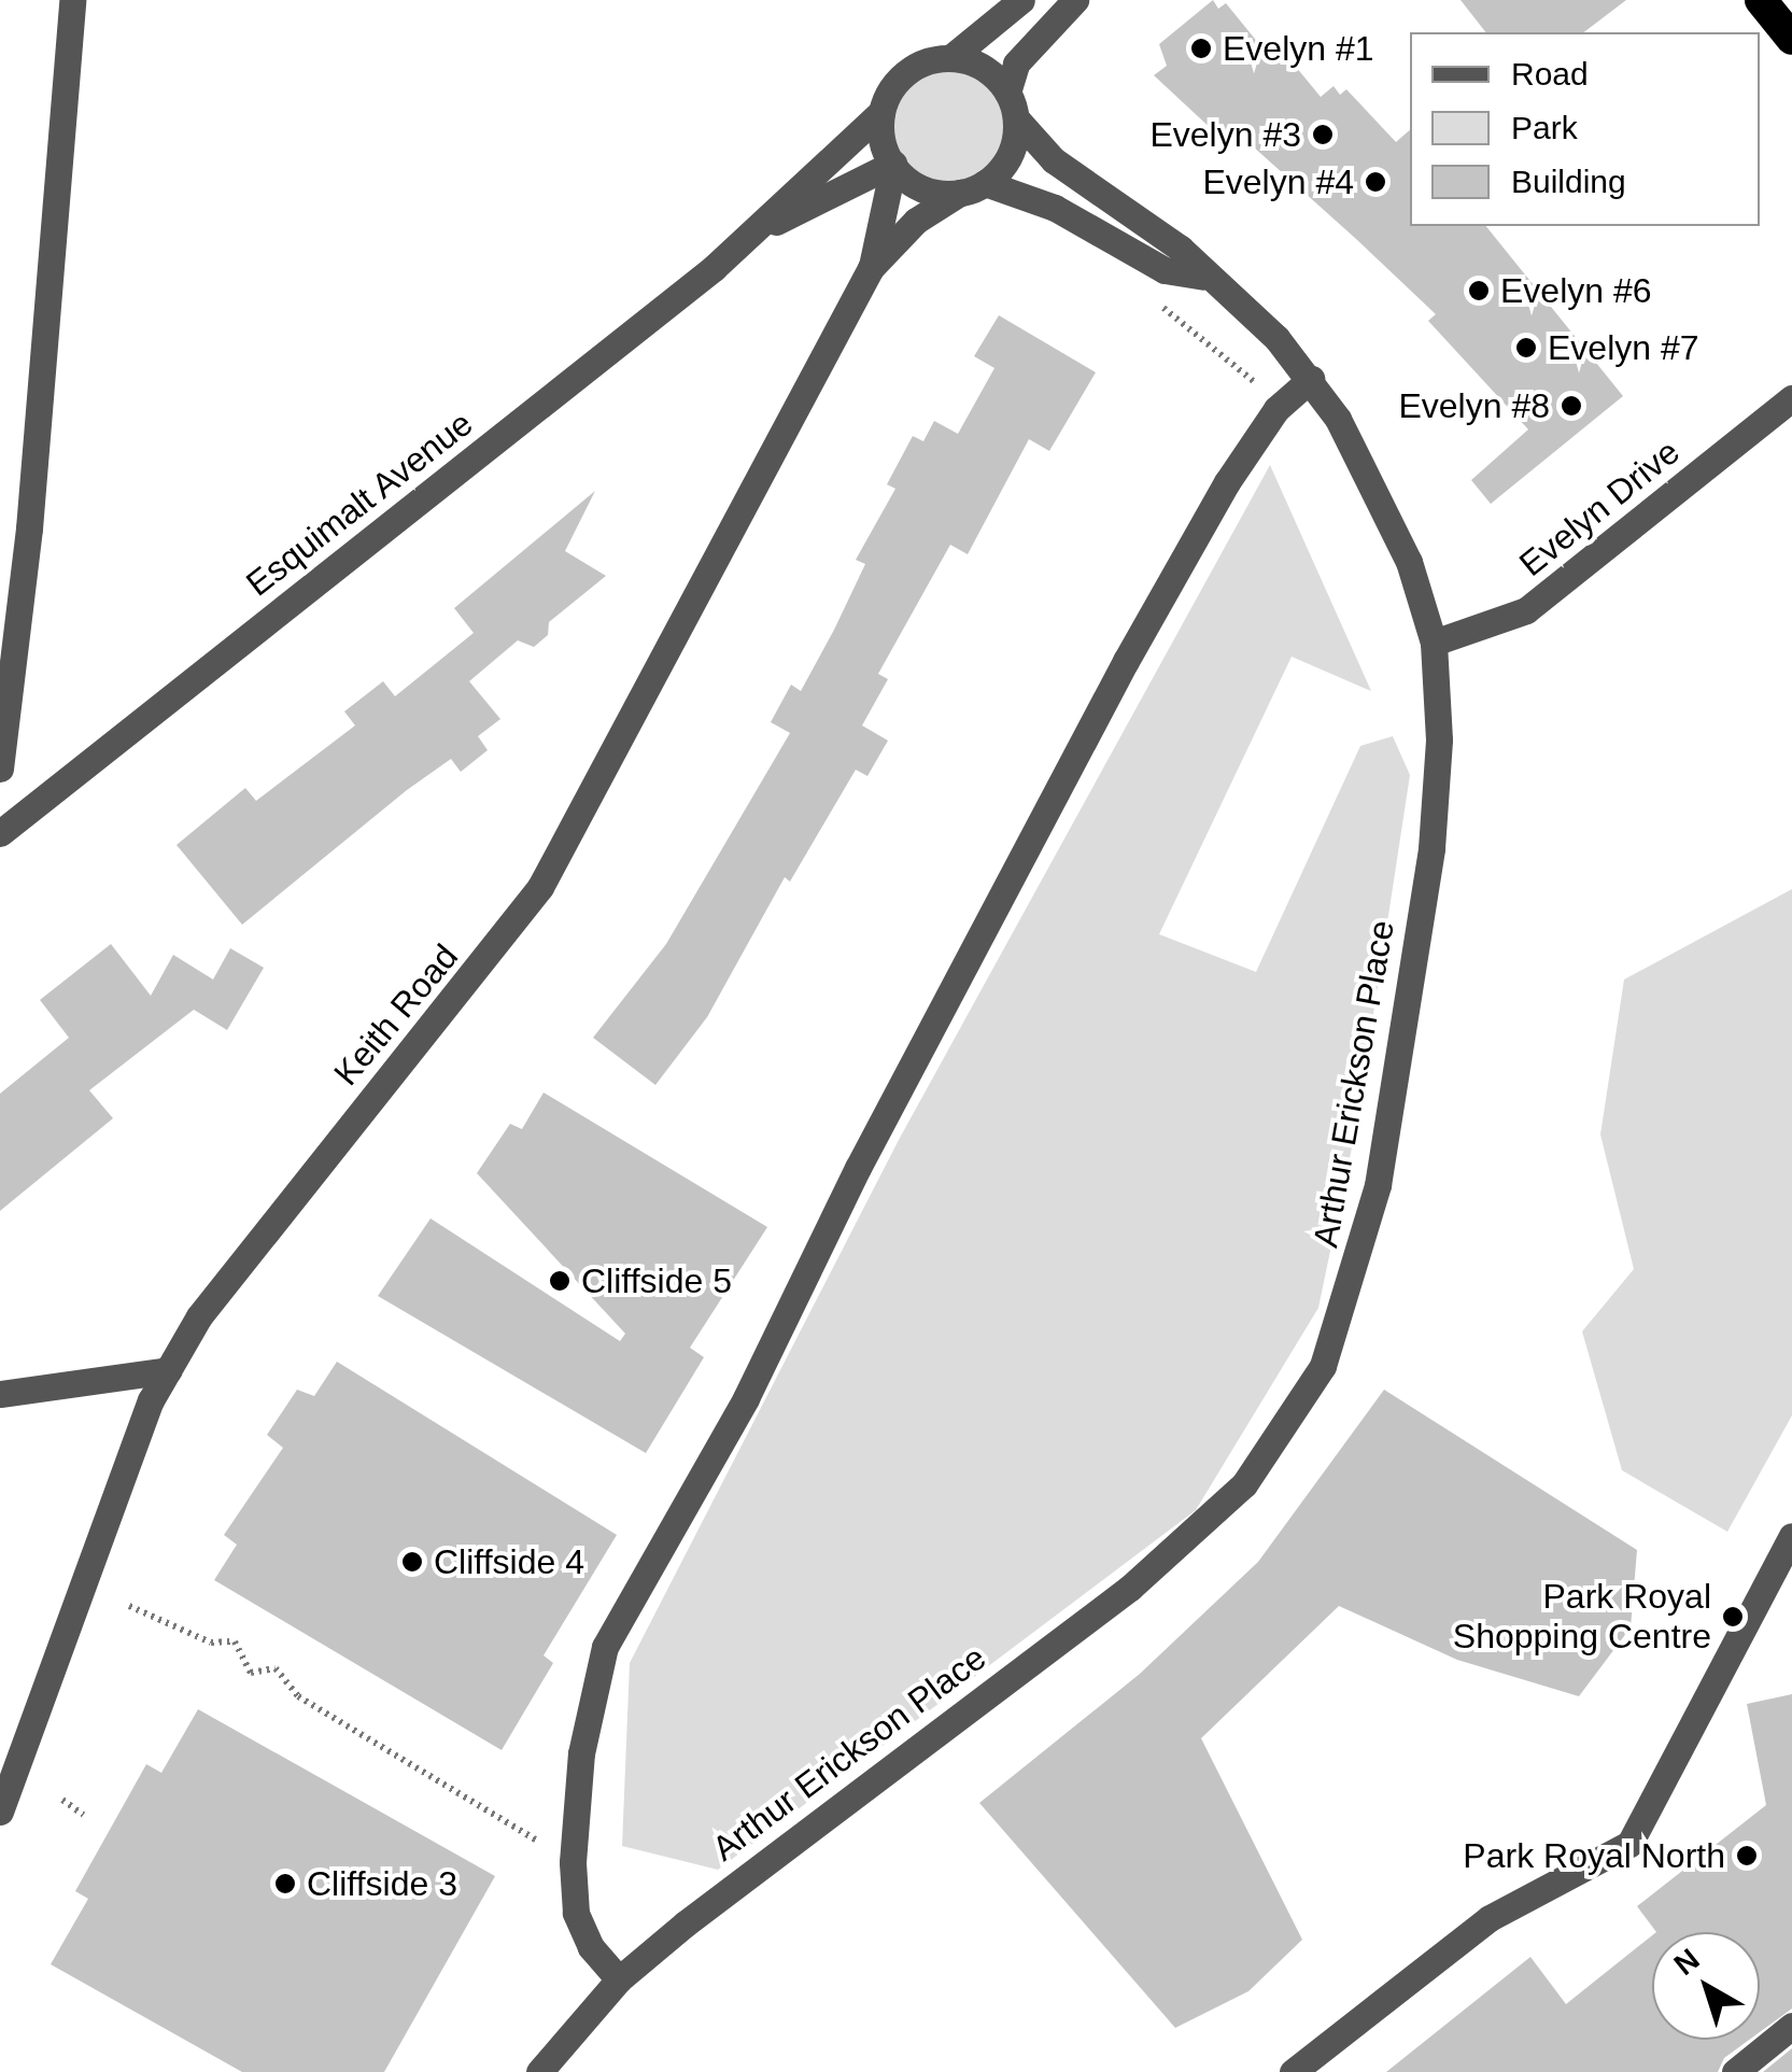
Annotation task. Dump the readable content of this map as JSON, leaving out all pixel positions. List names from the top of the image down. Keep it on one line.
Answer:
{"streets":{"street":["Esquimalt Avenue","Evelyn Drive","Keith Road","Arthur Erickson Place"]},"crossings":[["Esquimalt Avenue","Keith Road"],["Esquimalt Avenue","Arthur Erickson Place"],["Evelyn Drive","Arthur Erickson Place"],["Keith Road","Arthur Erickson Place"]],"places":["Evelyn #1","Evelyn #3","Evelyn #4","Evelyn #6","Evelyn #7","Evelyn #8","Cliffside 5","Cliffside 4","Park Royal Shopping Centre","Park Royal North","Cliffside 3"],"legend":["Road","Park","Building"],"north":"top left"}
